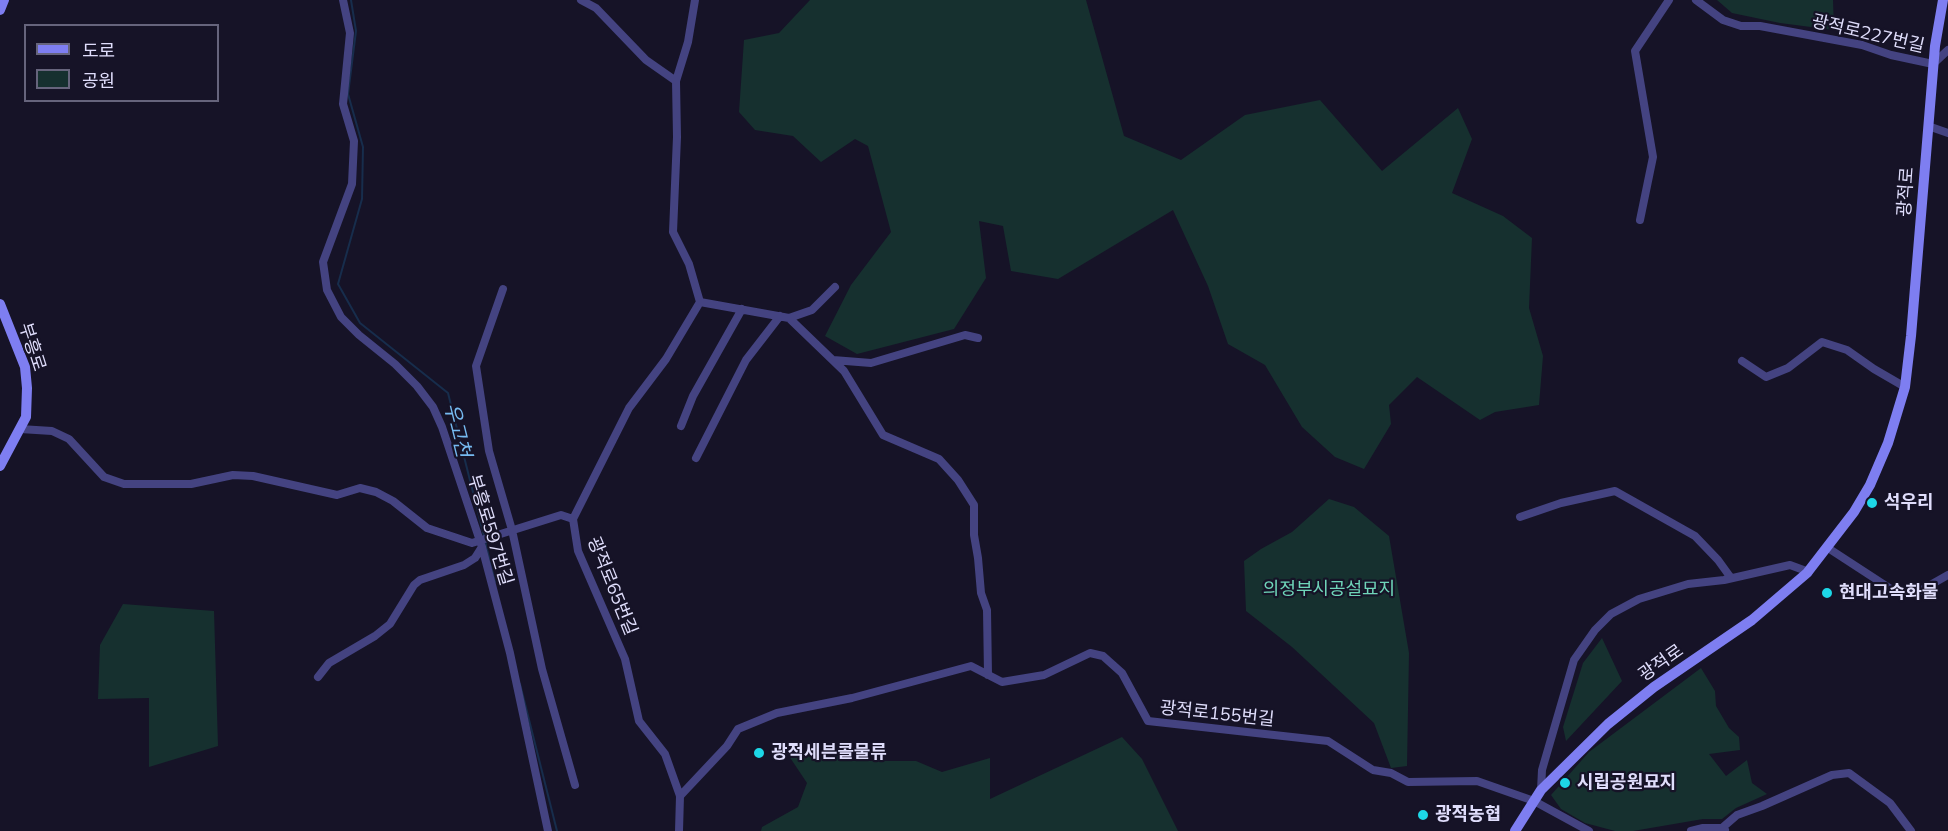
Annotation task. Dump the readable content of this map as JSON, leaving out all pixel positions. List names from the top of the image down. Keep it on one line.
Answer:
{"streets":{"main road":["광적로","부흥로"],"street":["광적로227번길","부흥로597번길","광적로65번길","광적로155번길"]},"crossings":[["광적로227번길","광적로"],["광적로","광적로155번길"],["광적로65번길","광적로155번길"]],"water":["우고천"],"parks":["의정부시공설묘지"],"places":["석우리","현대고속화물","광적세븐콜물류","시립공원묘지","광적농협"],"legend":["도로","공원"]}
